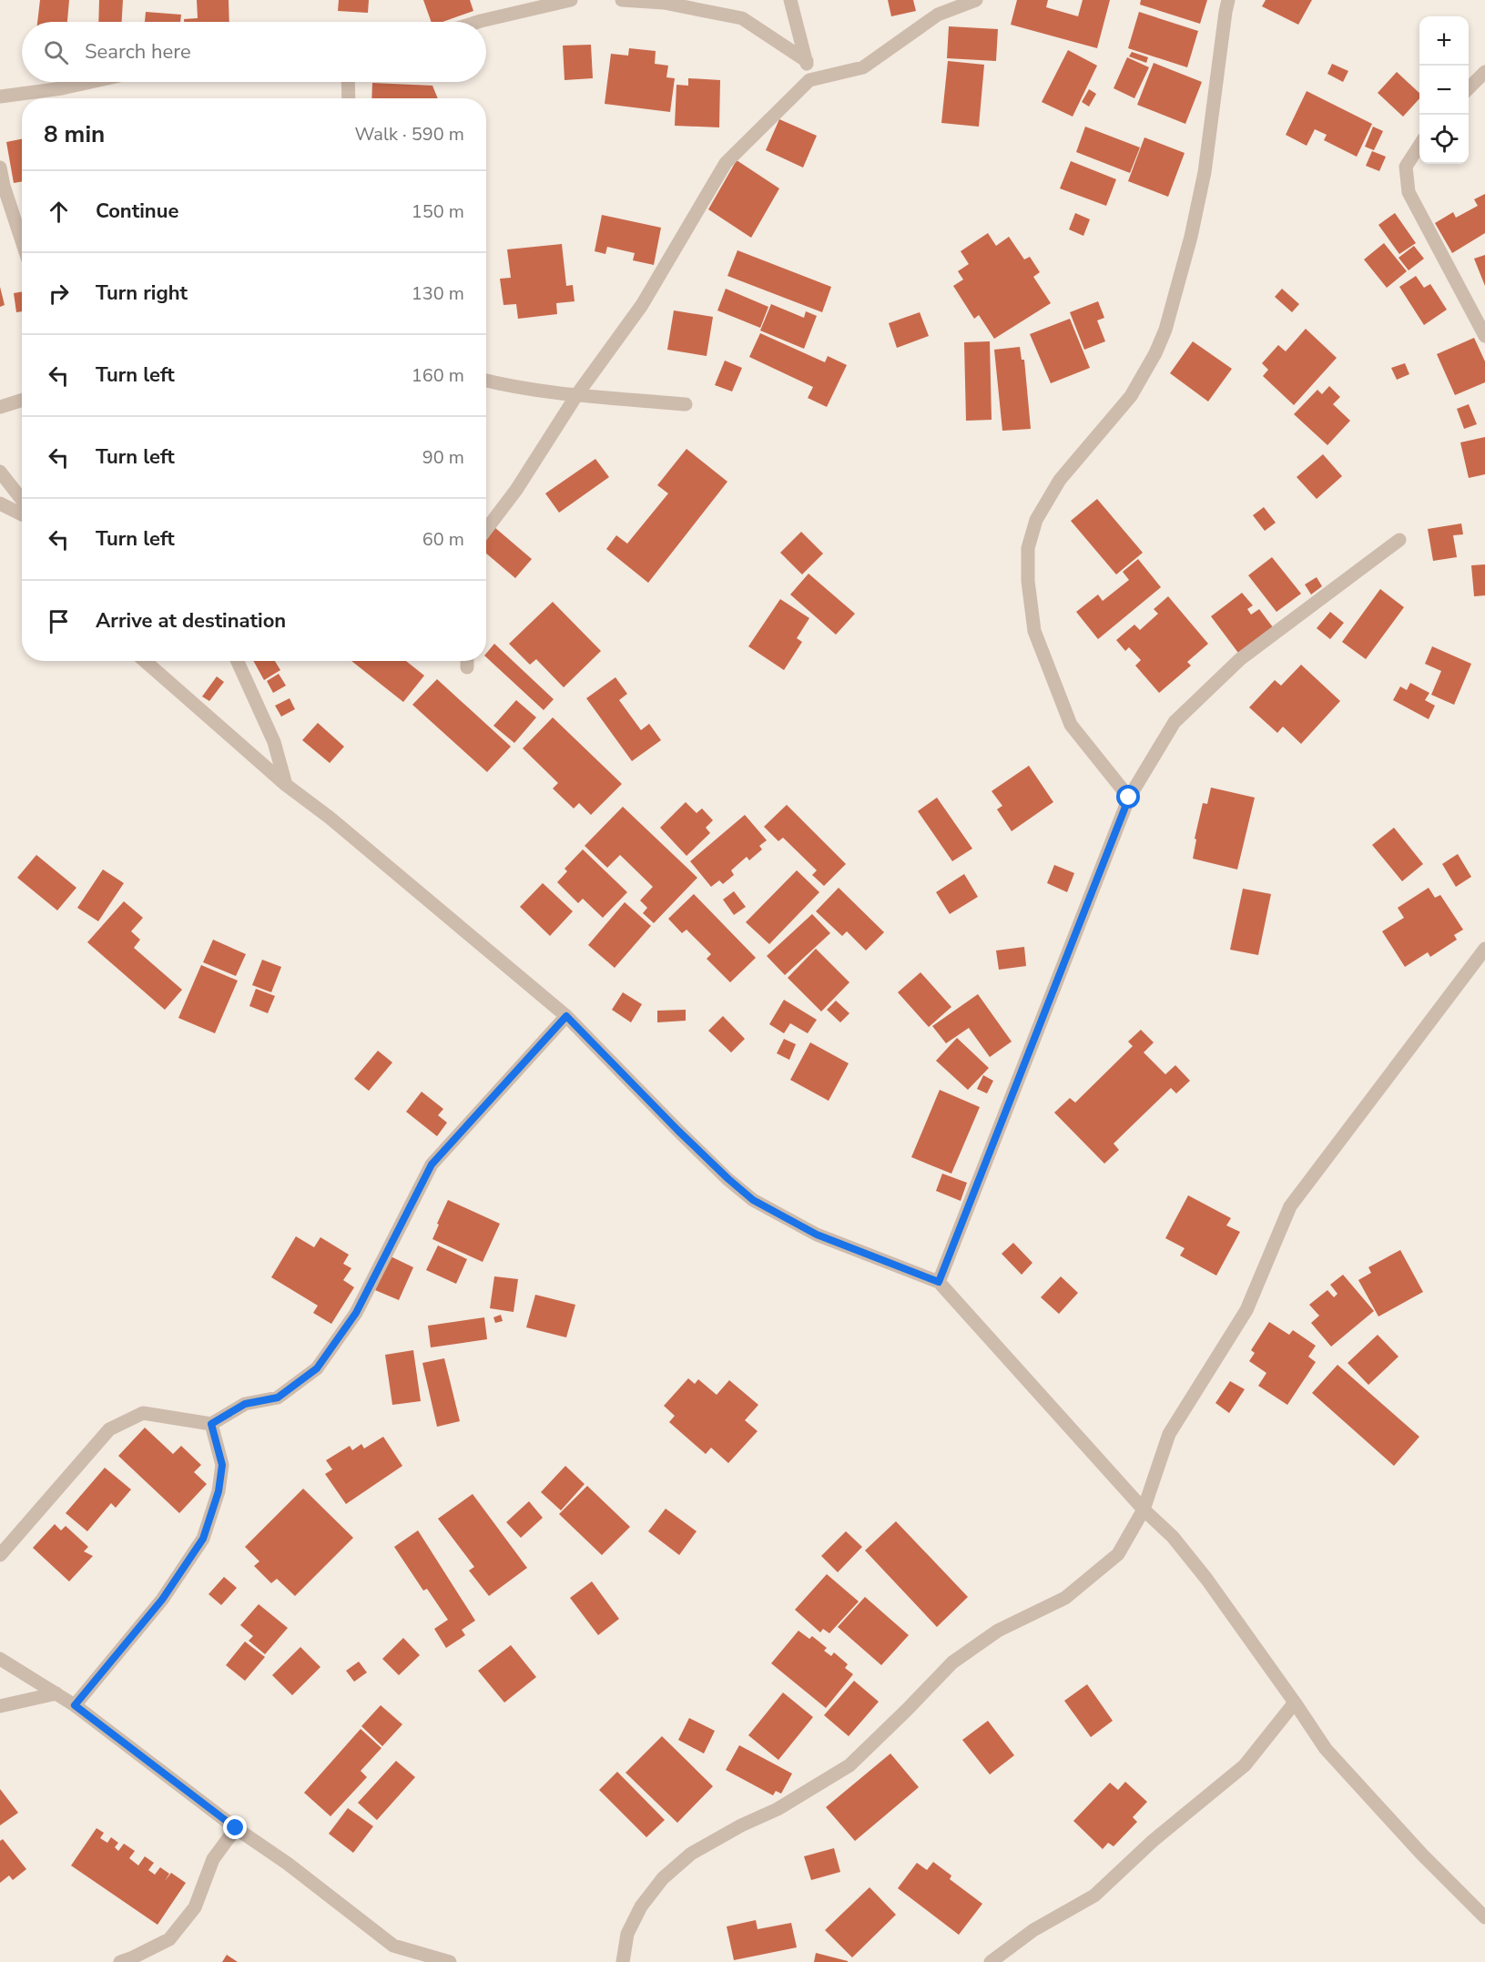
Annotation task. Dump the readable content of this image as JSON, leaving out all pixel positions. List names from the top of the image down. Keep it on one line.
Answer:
{"page":{"map_buttons":["+","−"],"search":"Search here","heading":["8 min","Walk · 590 m"],"list":[["Continue","150 m"],["Turn right","130 m"],["Turn left","160 m"],["Turn left","90 m"],["Turn left","60 m"],"Arrive at destination"]}}
